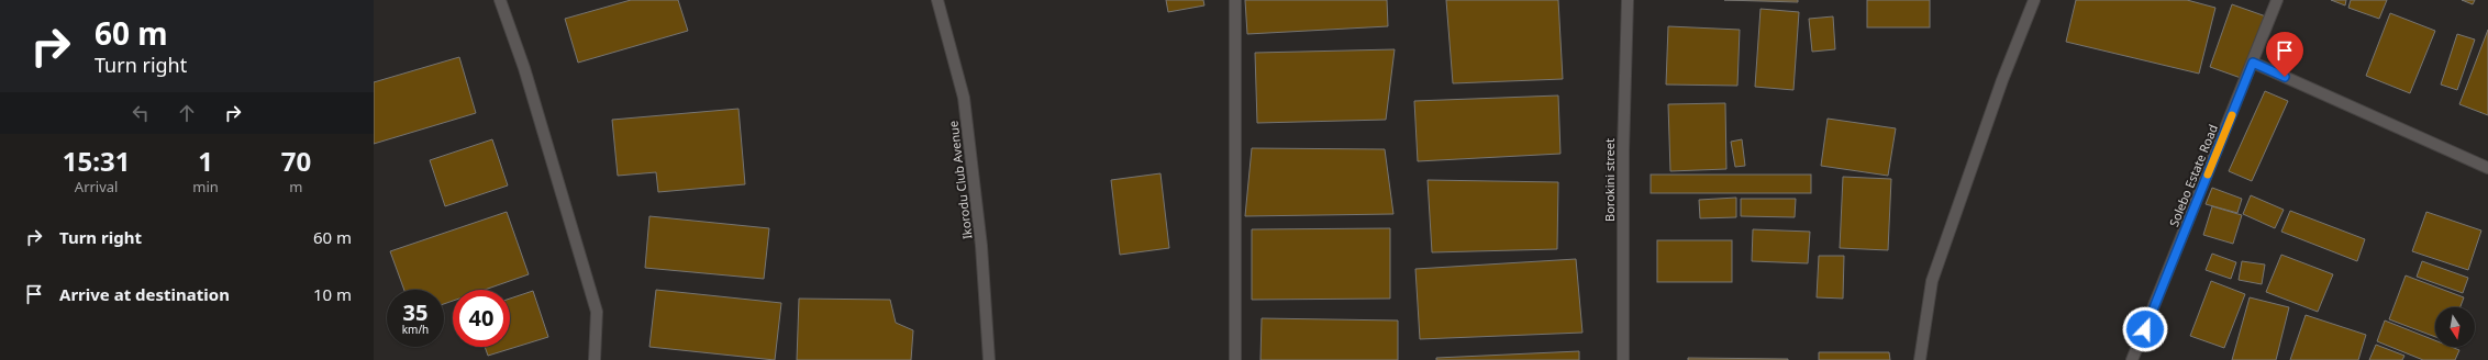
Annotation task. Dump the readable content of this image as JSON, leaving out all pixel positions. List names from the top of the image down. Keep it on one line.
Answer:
{"streets":{"street":["Solebo Estate Road","Ikorodu Club Avenue","Borokini street"]},"north":"bottom","page":{"turn":["60 m","Turn right"],"eta":["15:31","Arrival","1","min","70","m"],"list":[{"name":"Turn right","value":"60 m"},{"name":"Arrive at destination","value":"10 m"}],"speed":"35 km/h","limit":"40"}}
